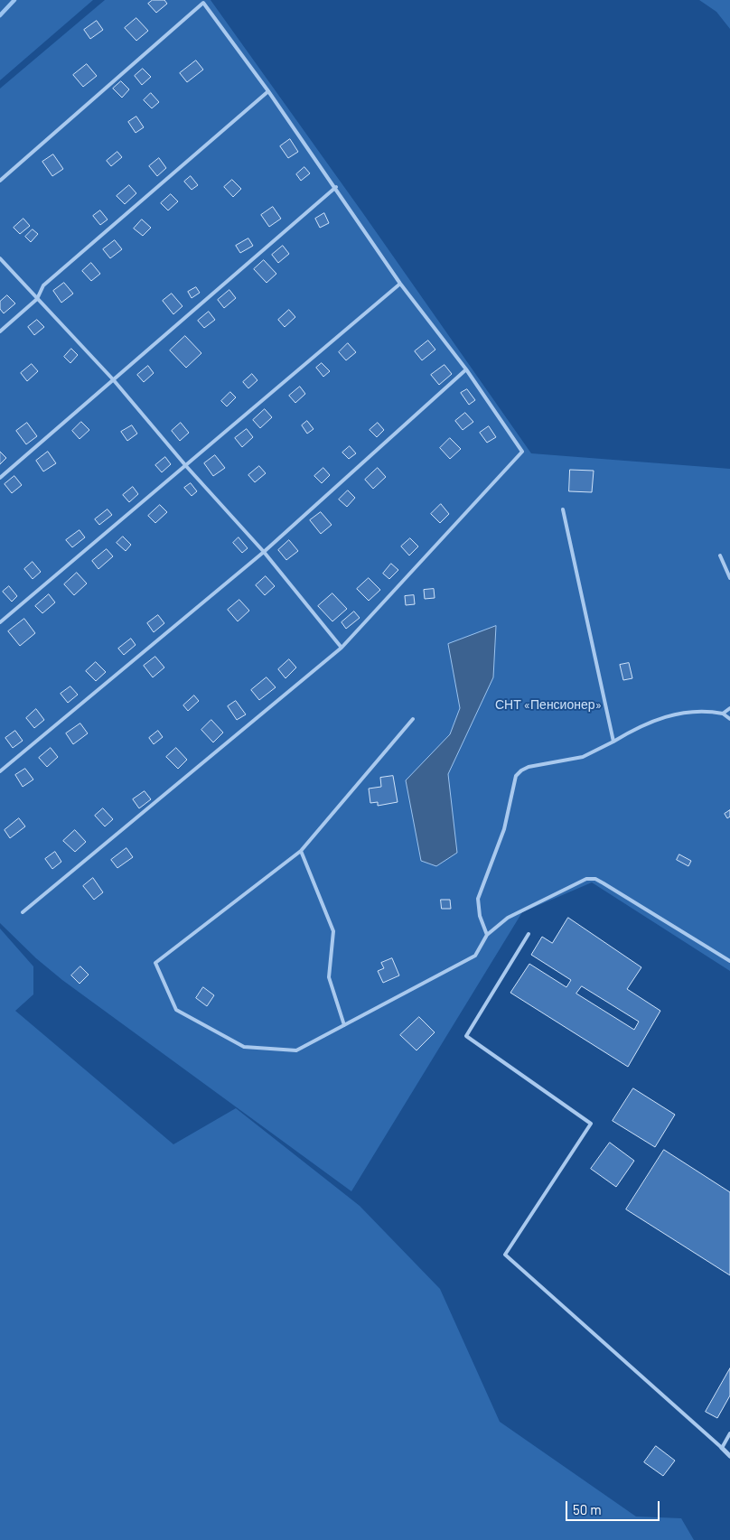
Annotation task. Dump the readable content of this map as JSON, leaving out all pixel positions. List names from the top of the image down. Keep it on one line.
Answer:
{"parks":["СНТ «Пенсионер»"],"scale_bar":"50 m"}
